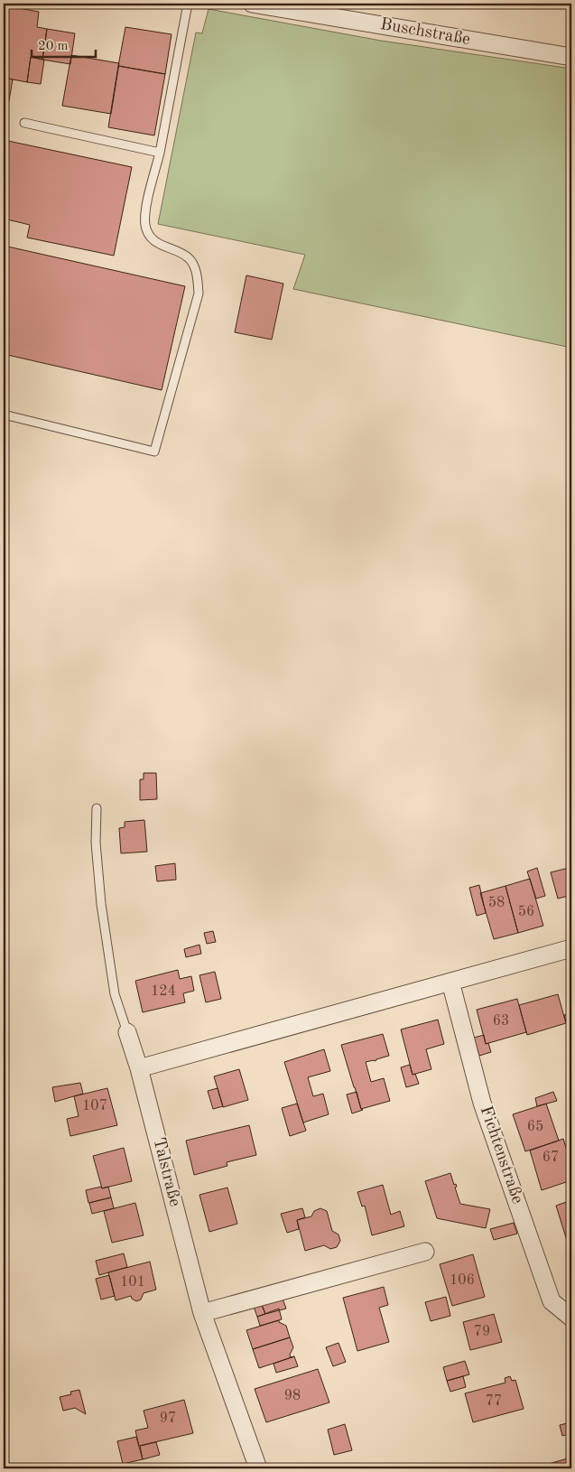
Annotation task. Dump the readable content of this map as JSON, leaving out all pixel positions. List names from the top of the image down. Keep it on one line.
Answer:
{"streets":{"street":["Buschstraße","Fichtenstraße","Talstraße"]},"house_numbers":["58","56","124","63","107","65","67","106","101","79","98","77","97"],"scale_bar":"20 m"}
